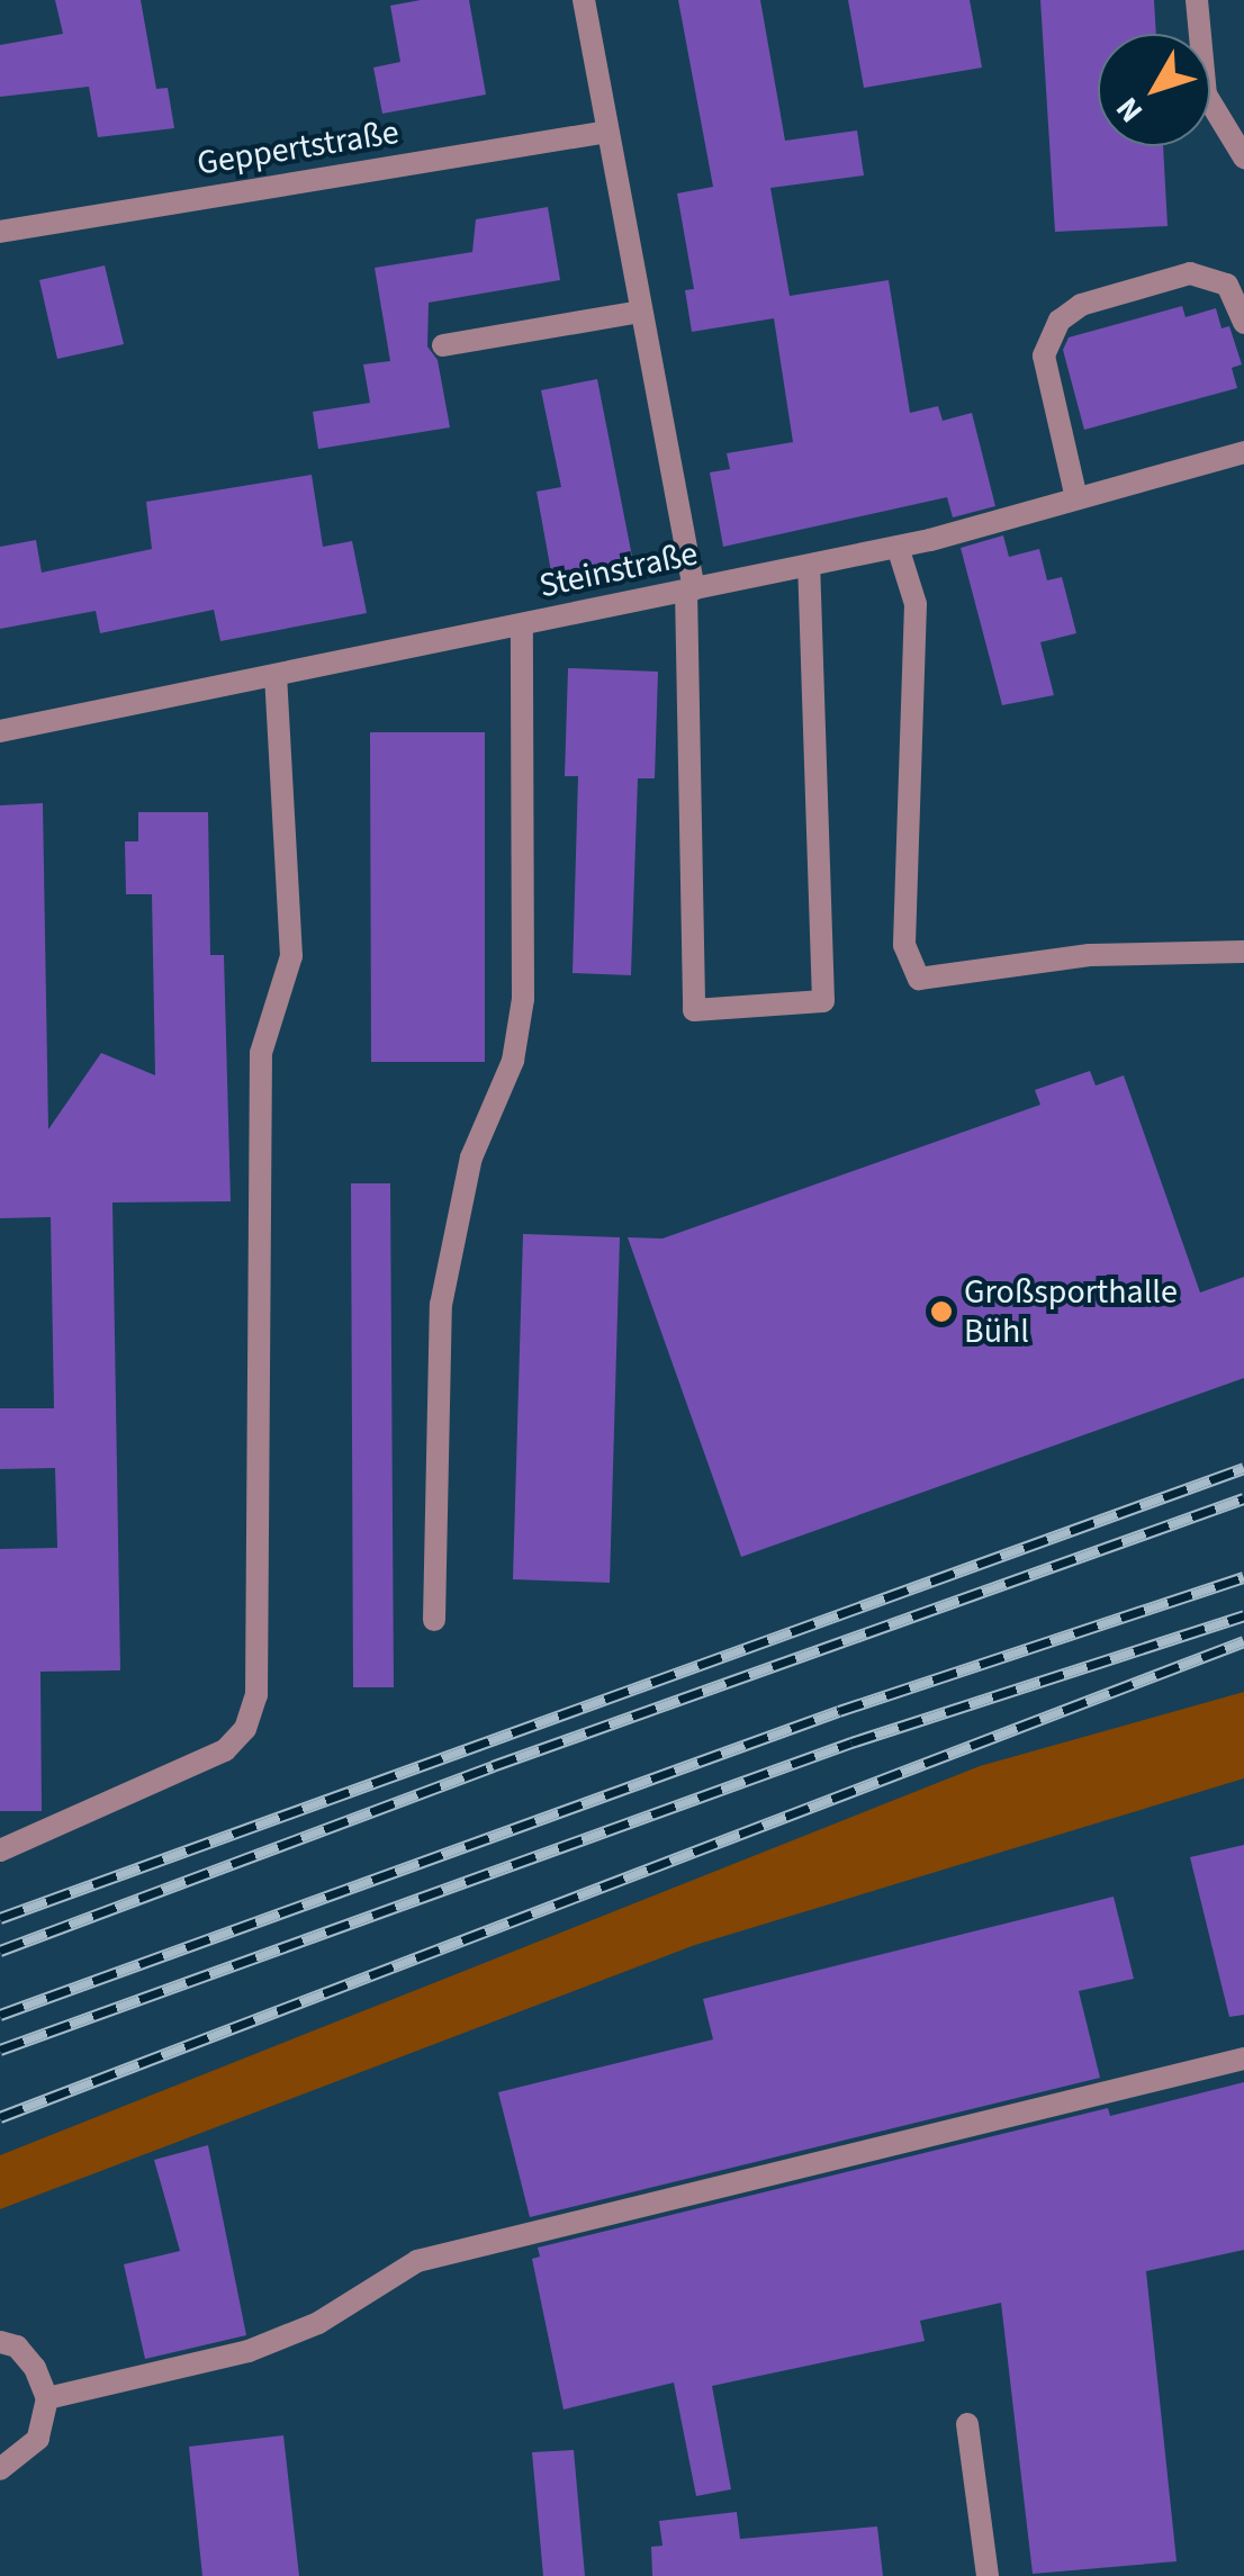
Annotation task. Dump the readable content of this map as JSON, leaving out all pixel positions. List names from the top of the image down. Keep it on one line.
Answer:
{"streets":{"street":["Geppertstraße","Steinstraße"]},"places":["Großsporthalle Bühl"],"north":"bottom left"}
